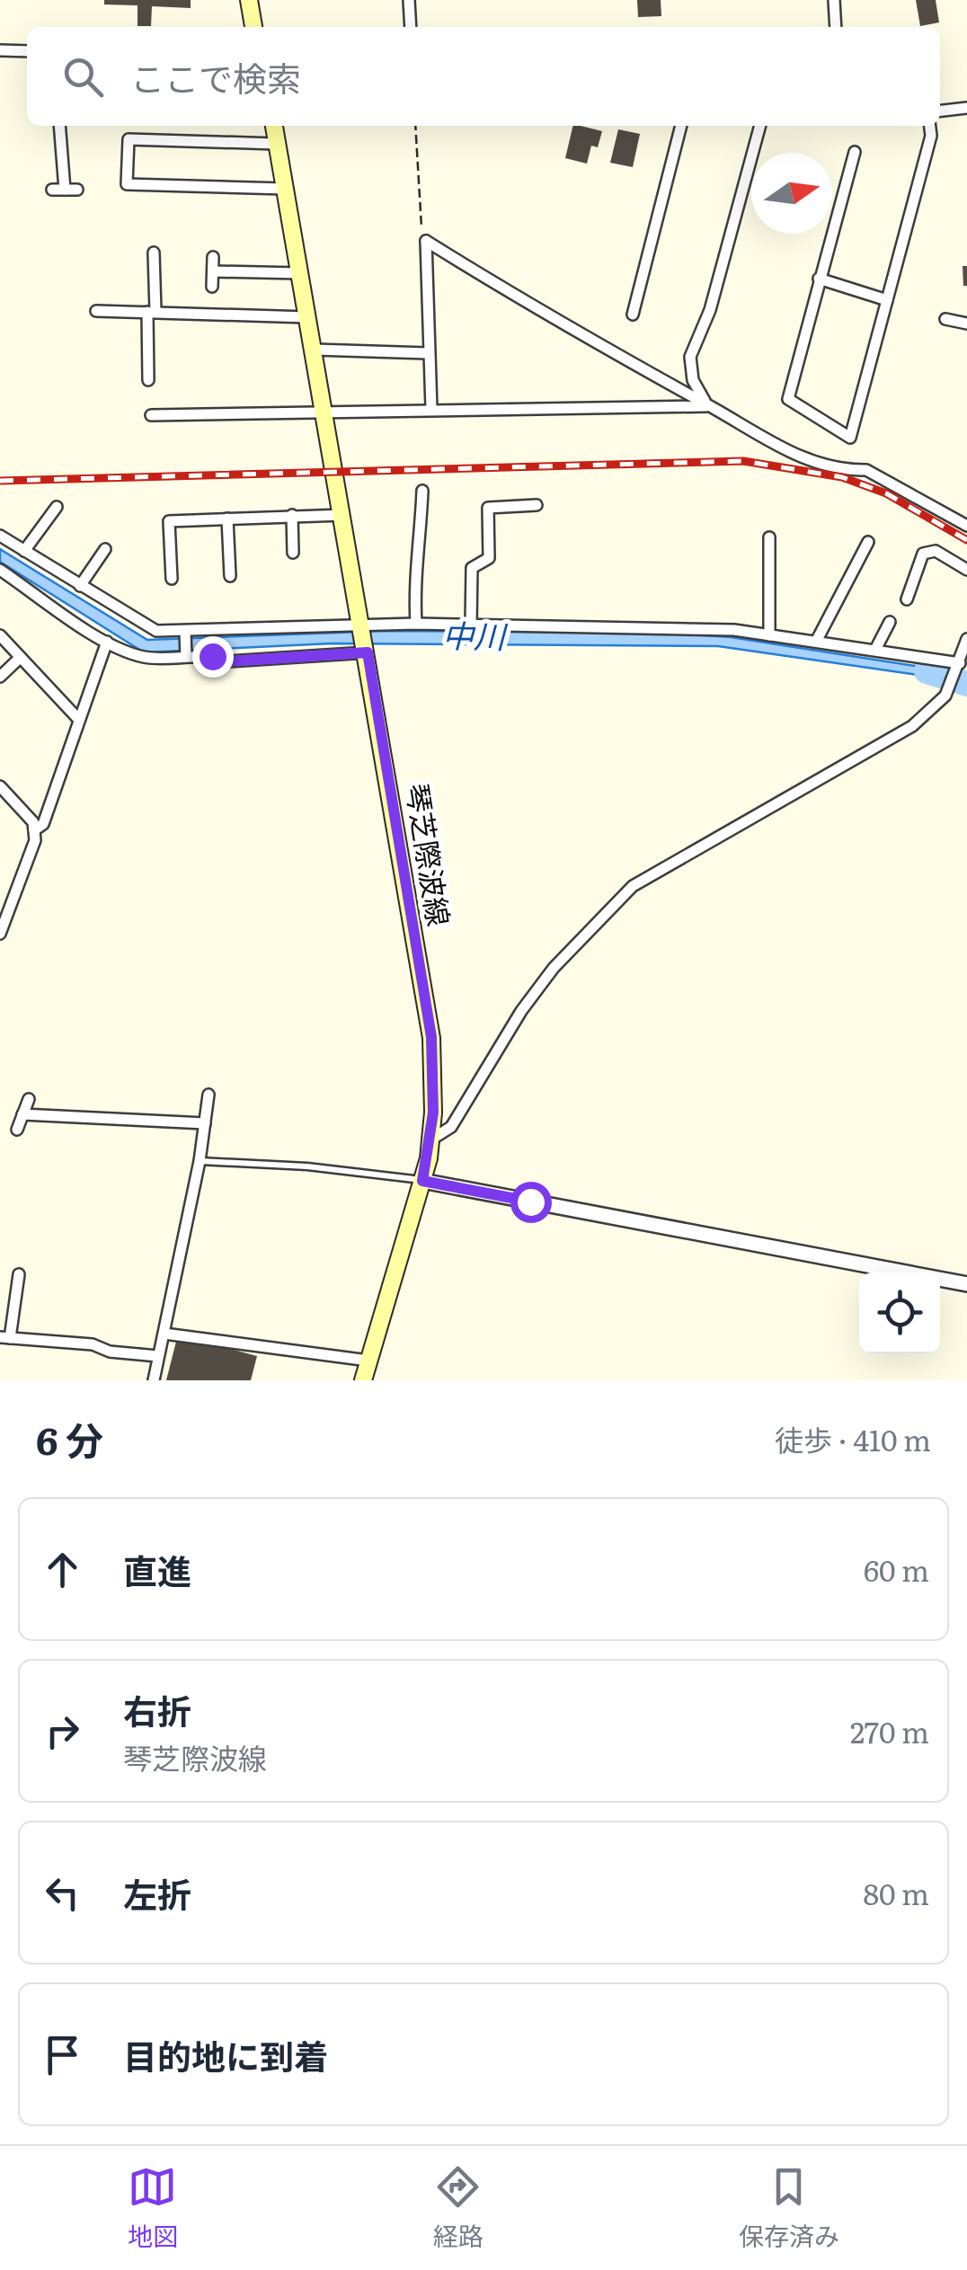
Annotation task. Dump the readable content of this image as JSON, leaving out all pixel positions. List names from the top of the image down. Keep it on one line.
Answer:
{"streets":{"main road":["琴芝際波線"]},"water":["中川"],"north":"right","page":{"search":"ここで検索","heading":["6 分","徒歩 · 410 m"],"list":[["直進","60 m"],["右折","琴芝際波線","270 m"],["左折","80 m"],"目的地に到着"],"nav":["地図","経路","保存済み"]}}
